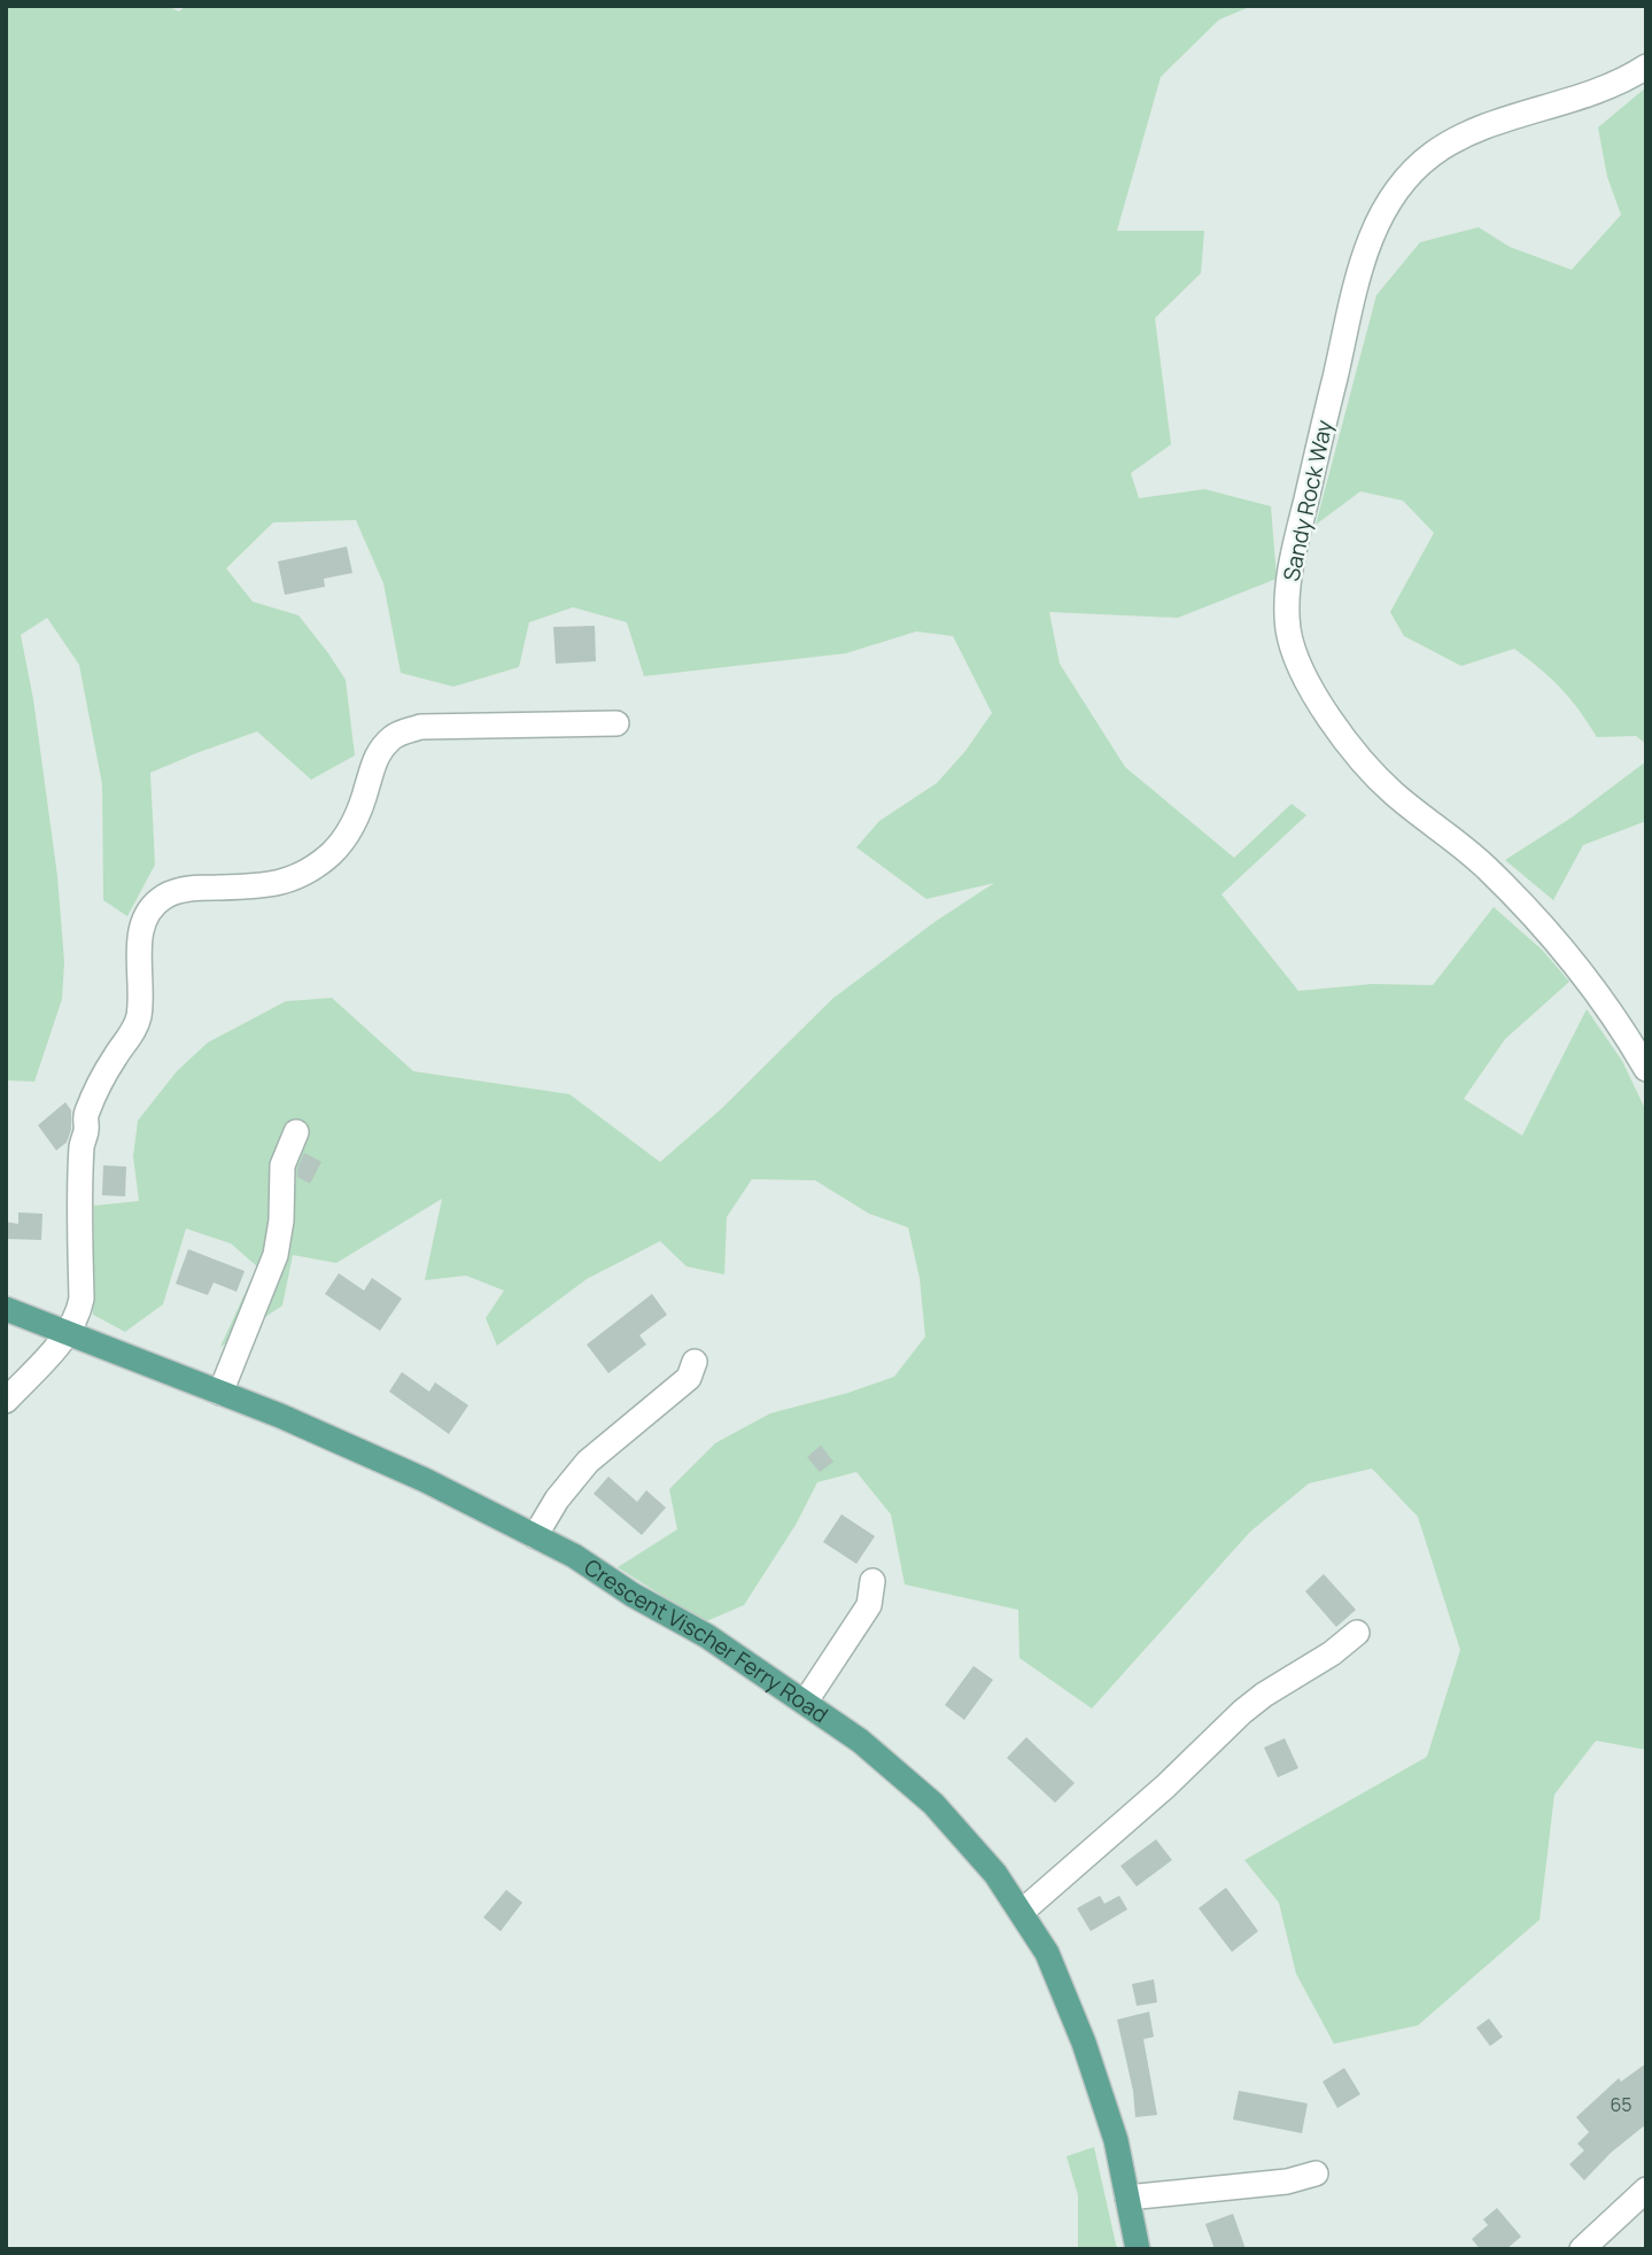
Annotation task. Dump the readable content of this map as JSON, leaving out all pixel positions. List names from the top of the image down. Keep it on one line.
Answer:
{"streets":{"main road":["Crescent Vischer Ferry Road"],"street":["Sandy Rock Way"]},"house_numbers":["65"]}
